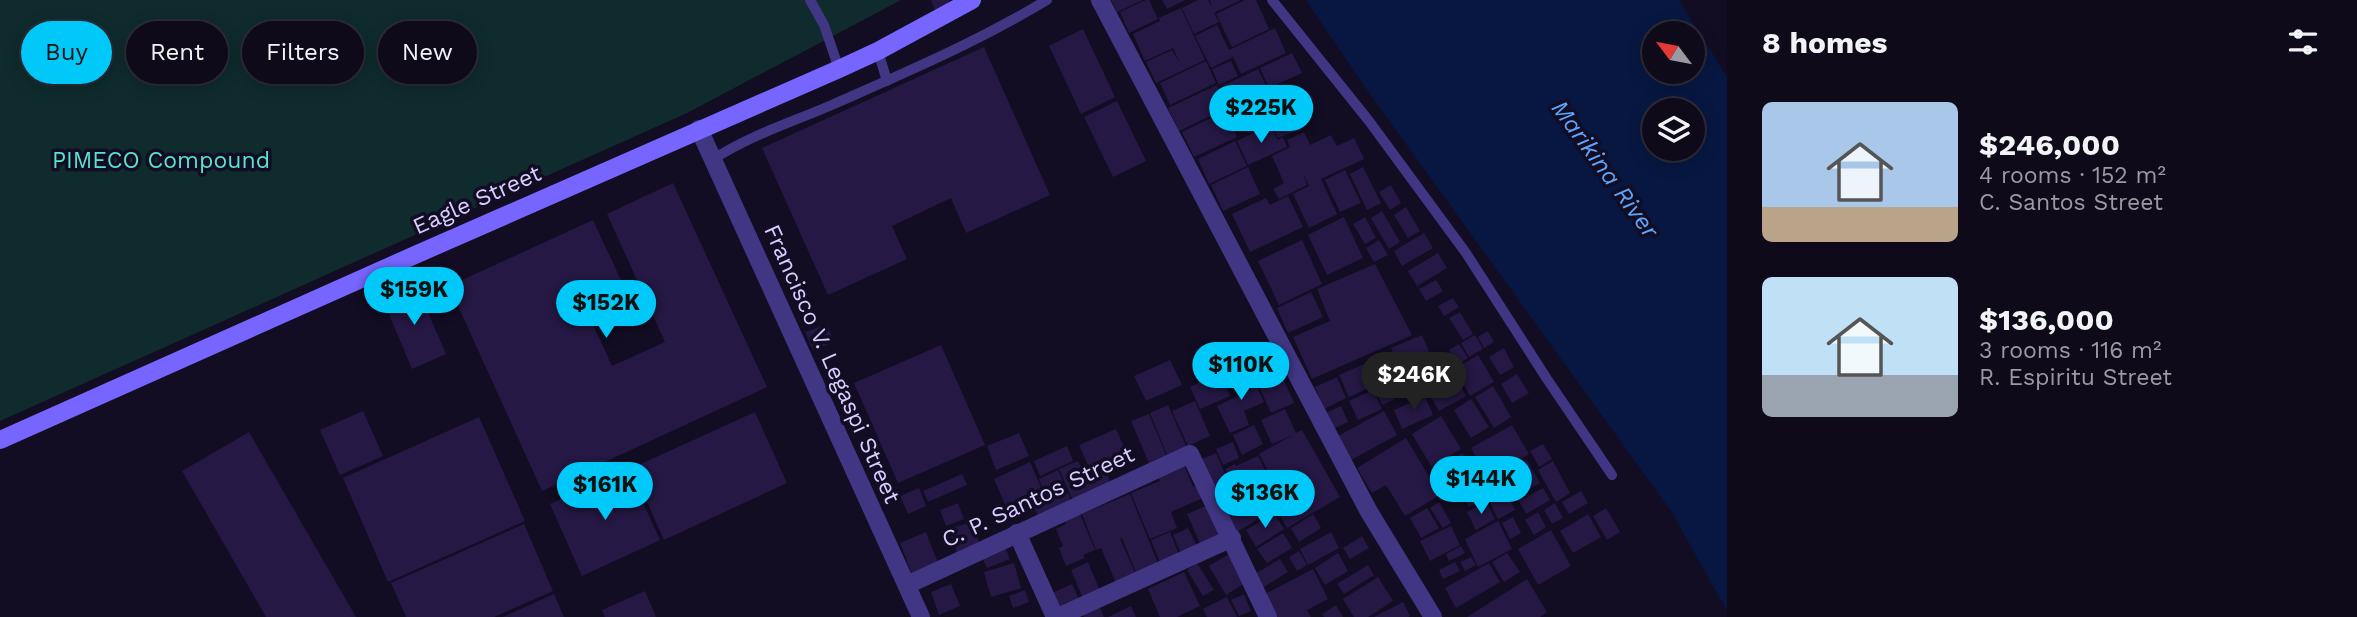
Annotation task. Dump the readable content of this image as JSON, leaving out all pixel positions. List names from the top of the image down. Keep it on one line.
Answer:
{"streets":{"main road":["Eagle Street"],"street":["Francisco V. Legaspi Street","C. P. Santos Street"]},"crossings":[["Eagle Street","Francisco V. Legaspi Street"],["Francisco V. Legaspi Street","C. P. Santos Street"]],"water":["Marikina River"],"parks":["PIMECO Compound"],"north":"top left","page":{"heading":"8 homes","chip":["Buy","Rent","Filters","New"],"list":[{"name":"$246,000","note":"4 rooms · 152 m² · C. Santos Street"},{"name":"$136,000","note":"3 rooms · 116 m² · R. Espiritu Street"}],"price":["$225K","$159K","$152K","$110K","$246K","$144K","$161K","$136K"]}}
